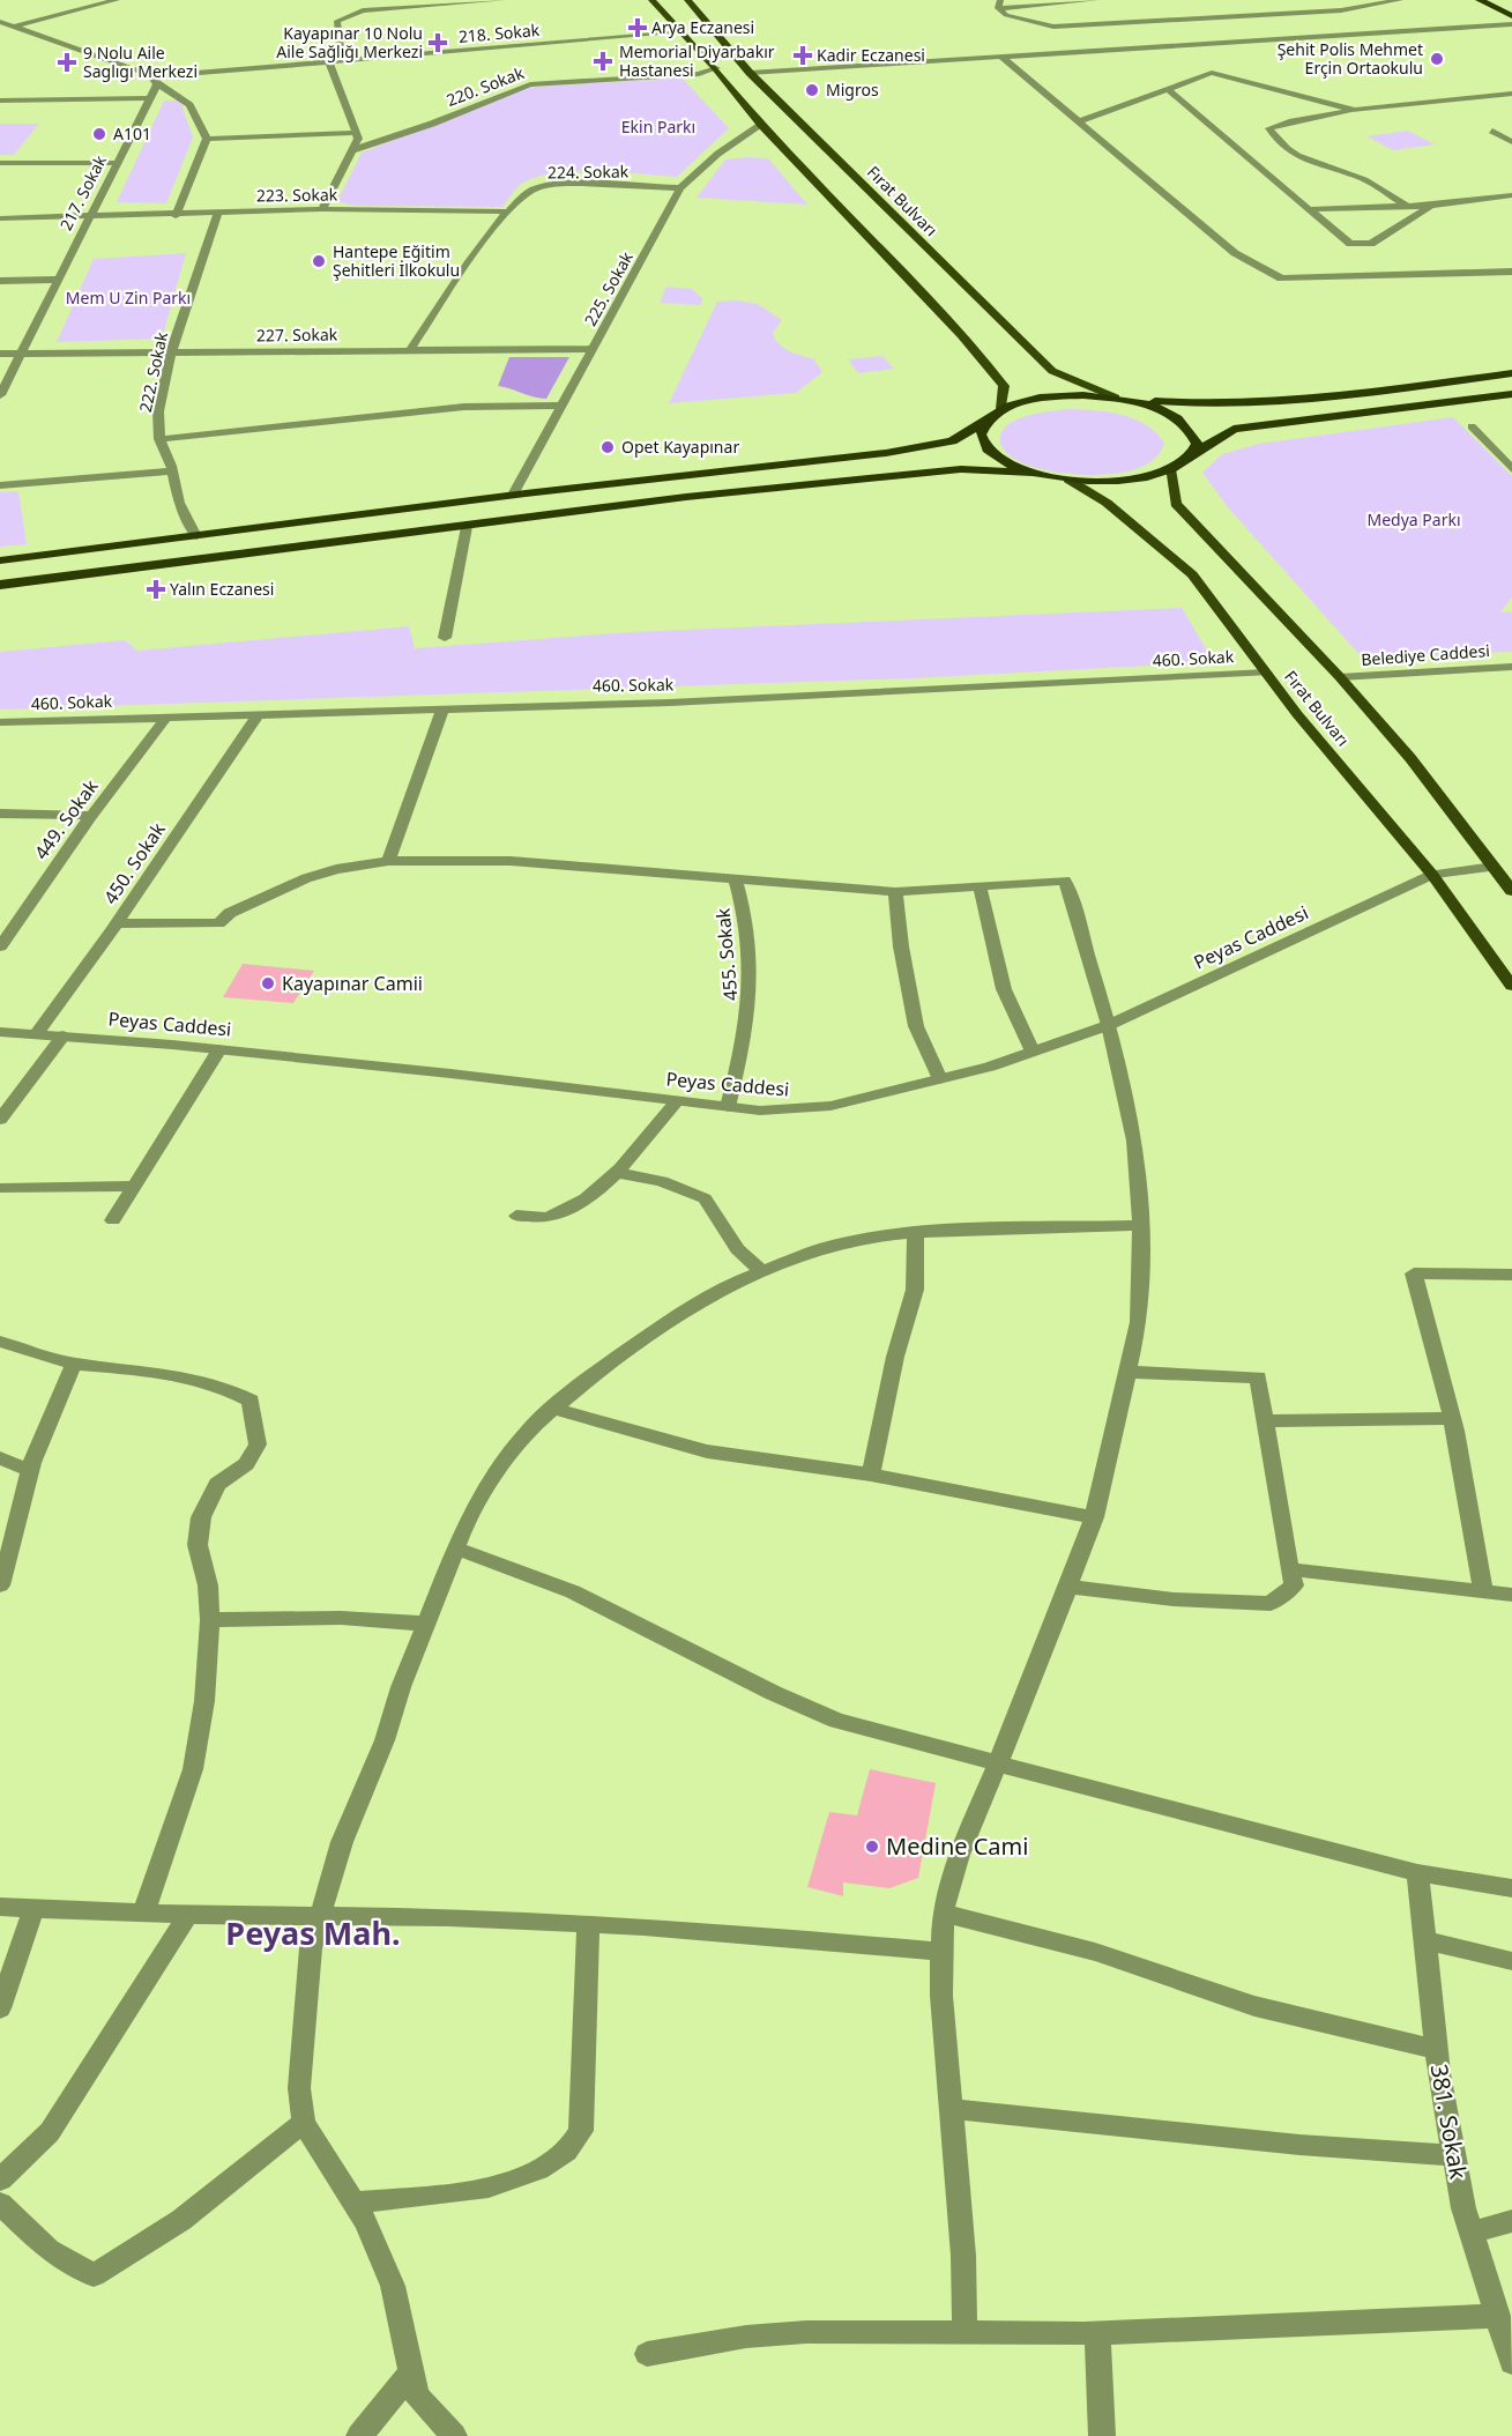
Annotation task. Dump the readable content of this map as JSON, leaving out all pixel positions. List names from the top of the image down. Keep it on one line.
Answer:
{"streets":{"main road":["Fırat Bulvarı"],"street":["218. Sokak","220. Sokak","224. Sokak","217. Sokak","223. Sokak","225. Sokak","227. Sokak","222. Sokak","Belediye Caddesi","460. Sokak","449. Sokak","450. Sokak","Peyas Caddesi","455. Sokak","381. Sokak"]},"crossings":[["218. Sokak","217. Sokak"],["224. Sokak","223. Sokak"],["224. Sokak","225. Sokak"],["224. Sokak","227. Sokak"],["217. Sokak","223. Sokak"],["217. Sokak","227. Sokak"],["223. Sokak","222. Sokak"],["Fırat Bulvarı","Belediye Caddesi"],["Fırat Bulvarı","460. Sokak"],["Fırat Bulvarı","Peyas Caddesi"],["225. Sokak","227. Sokak"],["227. Sokak","222. Sokak"],["460. Sokak","449. Sokak"],["460. Sokak","450. Sokak"],["450. Sokak","Peyas Caddesi"],["Peyas Caddesi","455. Sokak"]],"districts":["Peyas Mah."],"parks":["Ekin Parkı","Mem U Zin Parkı","Medya Parkı"],"places":{"health":["Arya Eczanesi","Kayapınar 10 Nolu Aile Sağlığı Merkezi","Kadir Eczanesi","Memorial Diyarbakır Hastanesi","9 Nolu Aile Saglıgı Merkezi","Yalın Eczanesi"],"other":["Şehit Polis Mehmet Erçin Ortaokulu","Migros","A101","Hantepe Eğitim Şehitleri İlkokulu","Opet Kayapınar","Kayapınar Camii","Medine Cami"]}}
